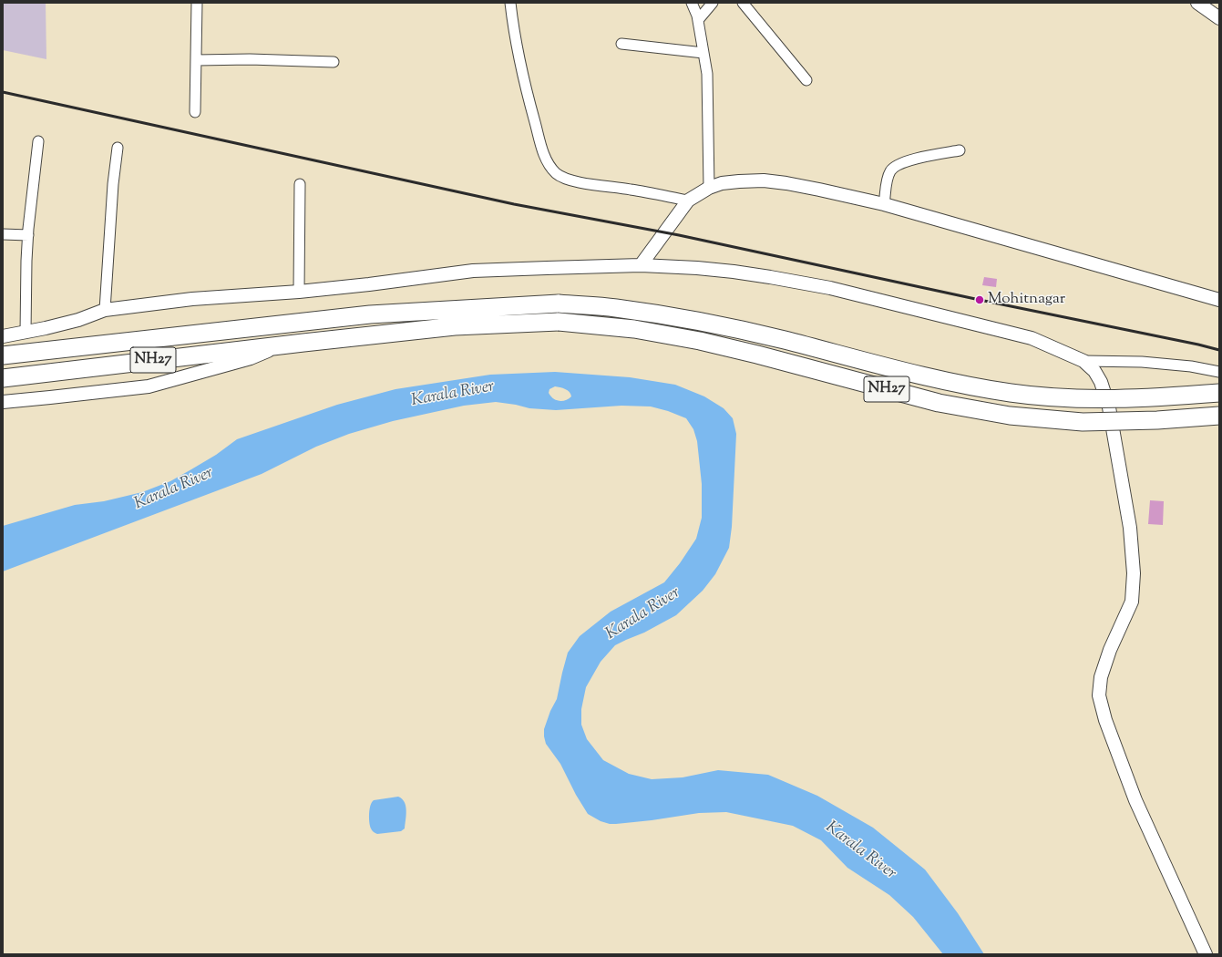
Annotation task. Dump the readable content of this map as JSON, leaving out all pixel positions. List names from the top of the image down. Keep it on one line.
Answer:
{"streets":{"highway":["NH27"]},"water":["Karala River"],"places":["Mohitnagar"]}
